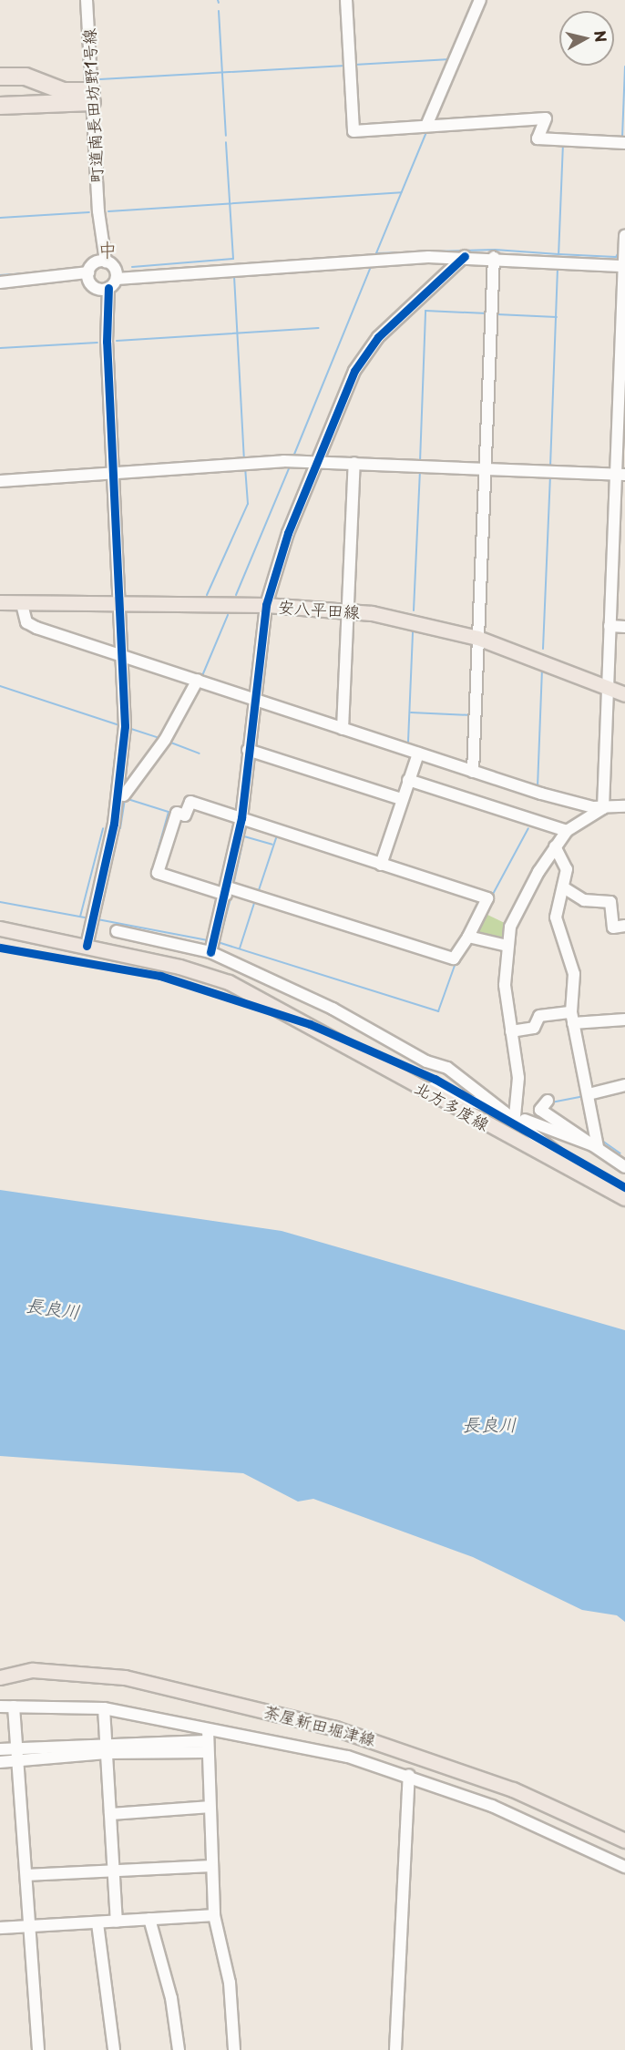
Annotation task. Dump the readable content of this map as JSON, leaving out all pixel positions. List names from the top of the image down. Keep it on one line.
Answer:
{"streets":{"main road":["安八平田線","北方多度線","茶屋新田堀津線"],"street":["町道南長田坊野1号線"]},"districts":["中"],"water":["長良川"],"north":"right"}
